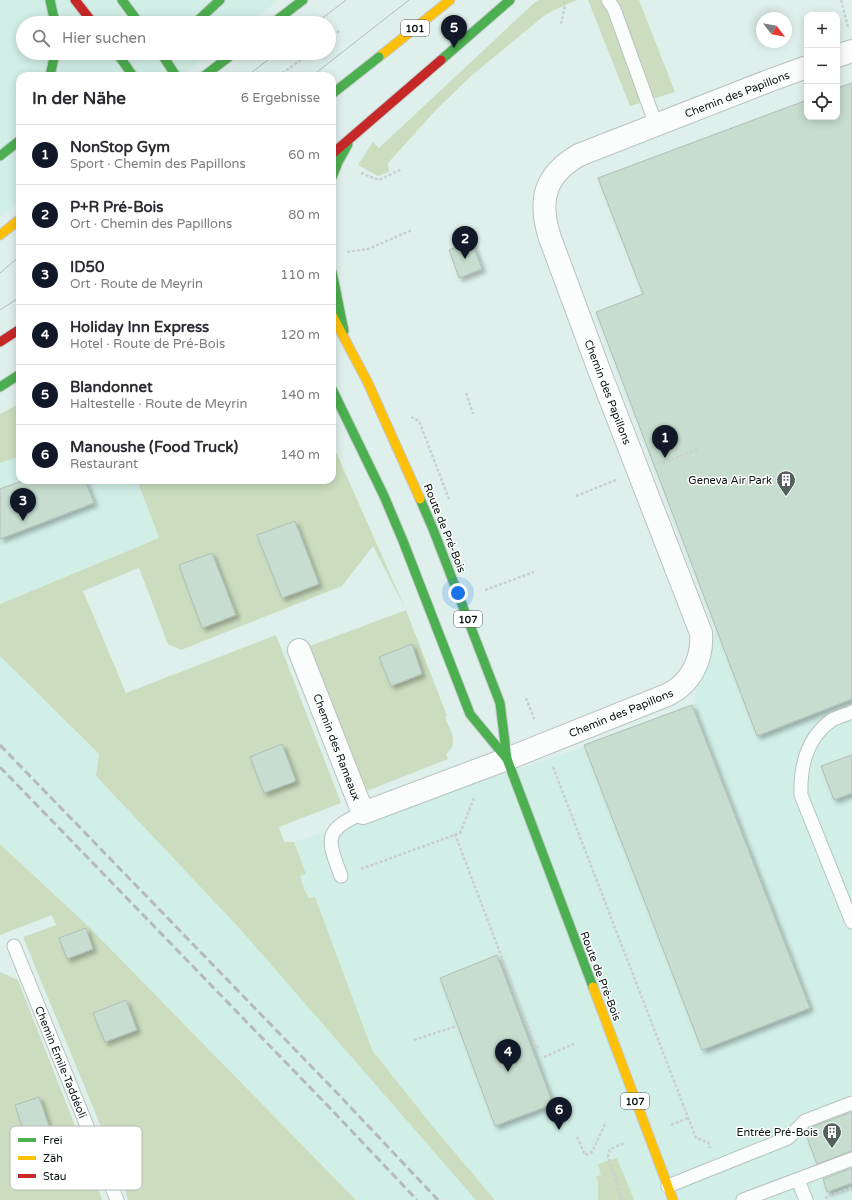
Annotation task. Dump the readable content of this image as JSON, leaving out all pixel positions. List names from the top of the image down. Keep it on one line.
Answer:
{"streets":{"main road":["101","Route de Pré-Bois","107"],"street":["Chemin des Papillons","Chemin des Rameaux"],"lane":["Chemin Emile-Taddéoli"]},"crossings":[["Chemin des Papillons","Route de Pré-Bois"],["Chemin des Papillons","Chemin des Rameaux"],["Route de Pré-Bois","Chemin des Rameaux"]],"places":{"building":["Geneva Air Park","Entrée Pré-Bois"]},"legend":["Frei","Zäh","Stau"],"north":"bottom right","page":{"map_buttons":["+","−"],"pins":["5","2","1","3","4","6"],"search":"Hier suchen","heading":["In der Nähe","6 Ergebnisse"],"list":[{"mark":"1","name":"NonStop Gym","note":"Sport · Chemin des Papillons","value":"60 m"},{"mark":"2","name":"P+R Pré-Bois","note":"Ort · Chemin des Papillons","value":"80 m"},{"mark":"3","name":"ID50","note":"Ort · Route de Meyrin","value":"110 m"},{"mark":"4","name":"Holiday Inn Express","note":"Hotel · Route de Pré-Bois","value":"120 m"},{"mark":"5","name":"Blandonnet","note":"Haltestelle · Route de Meyrin","value":"140 m"},{"mark":"6","name":"Manoushe (Food Truck)","note":"Restaurant","value":"140 m"}]}}
